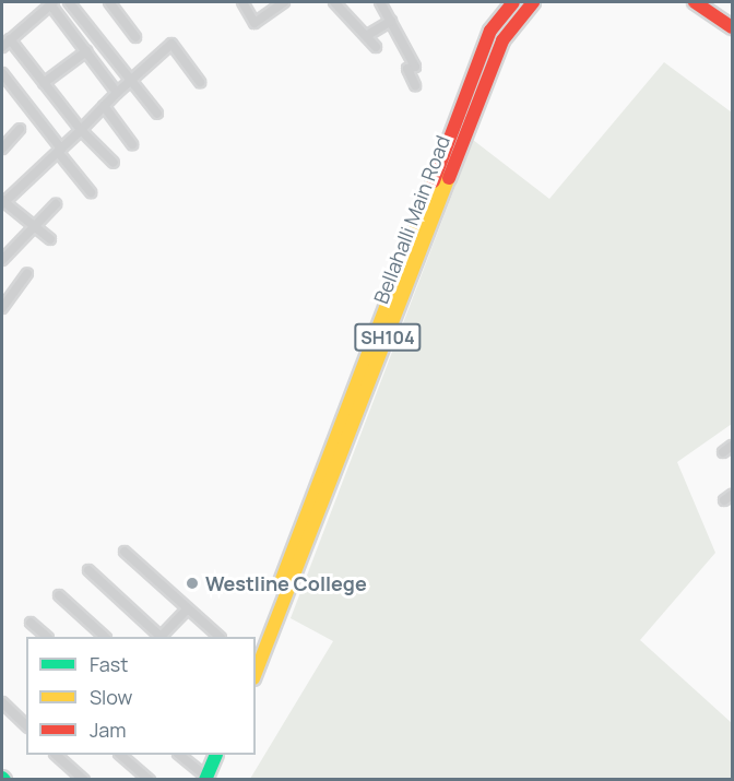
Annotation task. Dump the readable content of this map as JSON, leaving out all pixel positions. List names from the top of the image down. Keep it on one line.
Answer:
{"streets":{"main road":["Bellahalli Main Road","SH104"]},"places":["Westline College"],"legend":["Fast","Slow","Jam"]}
